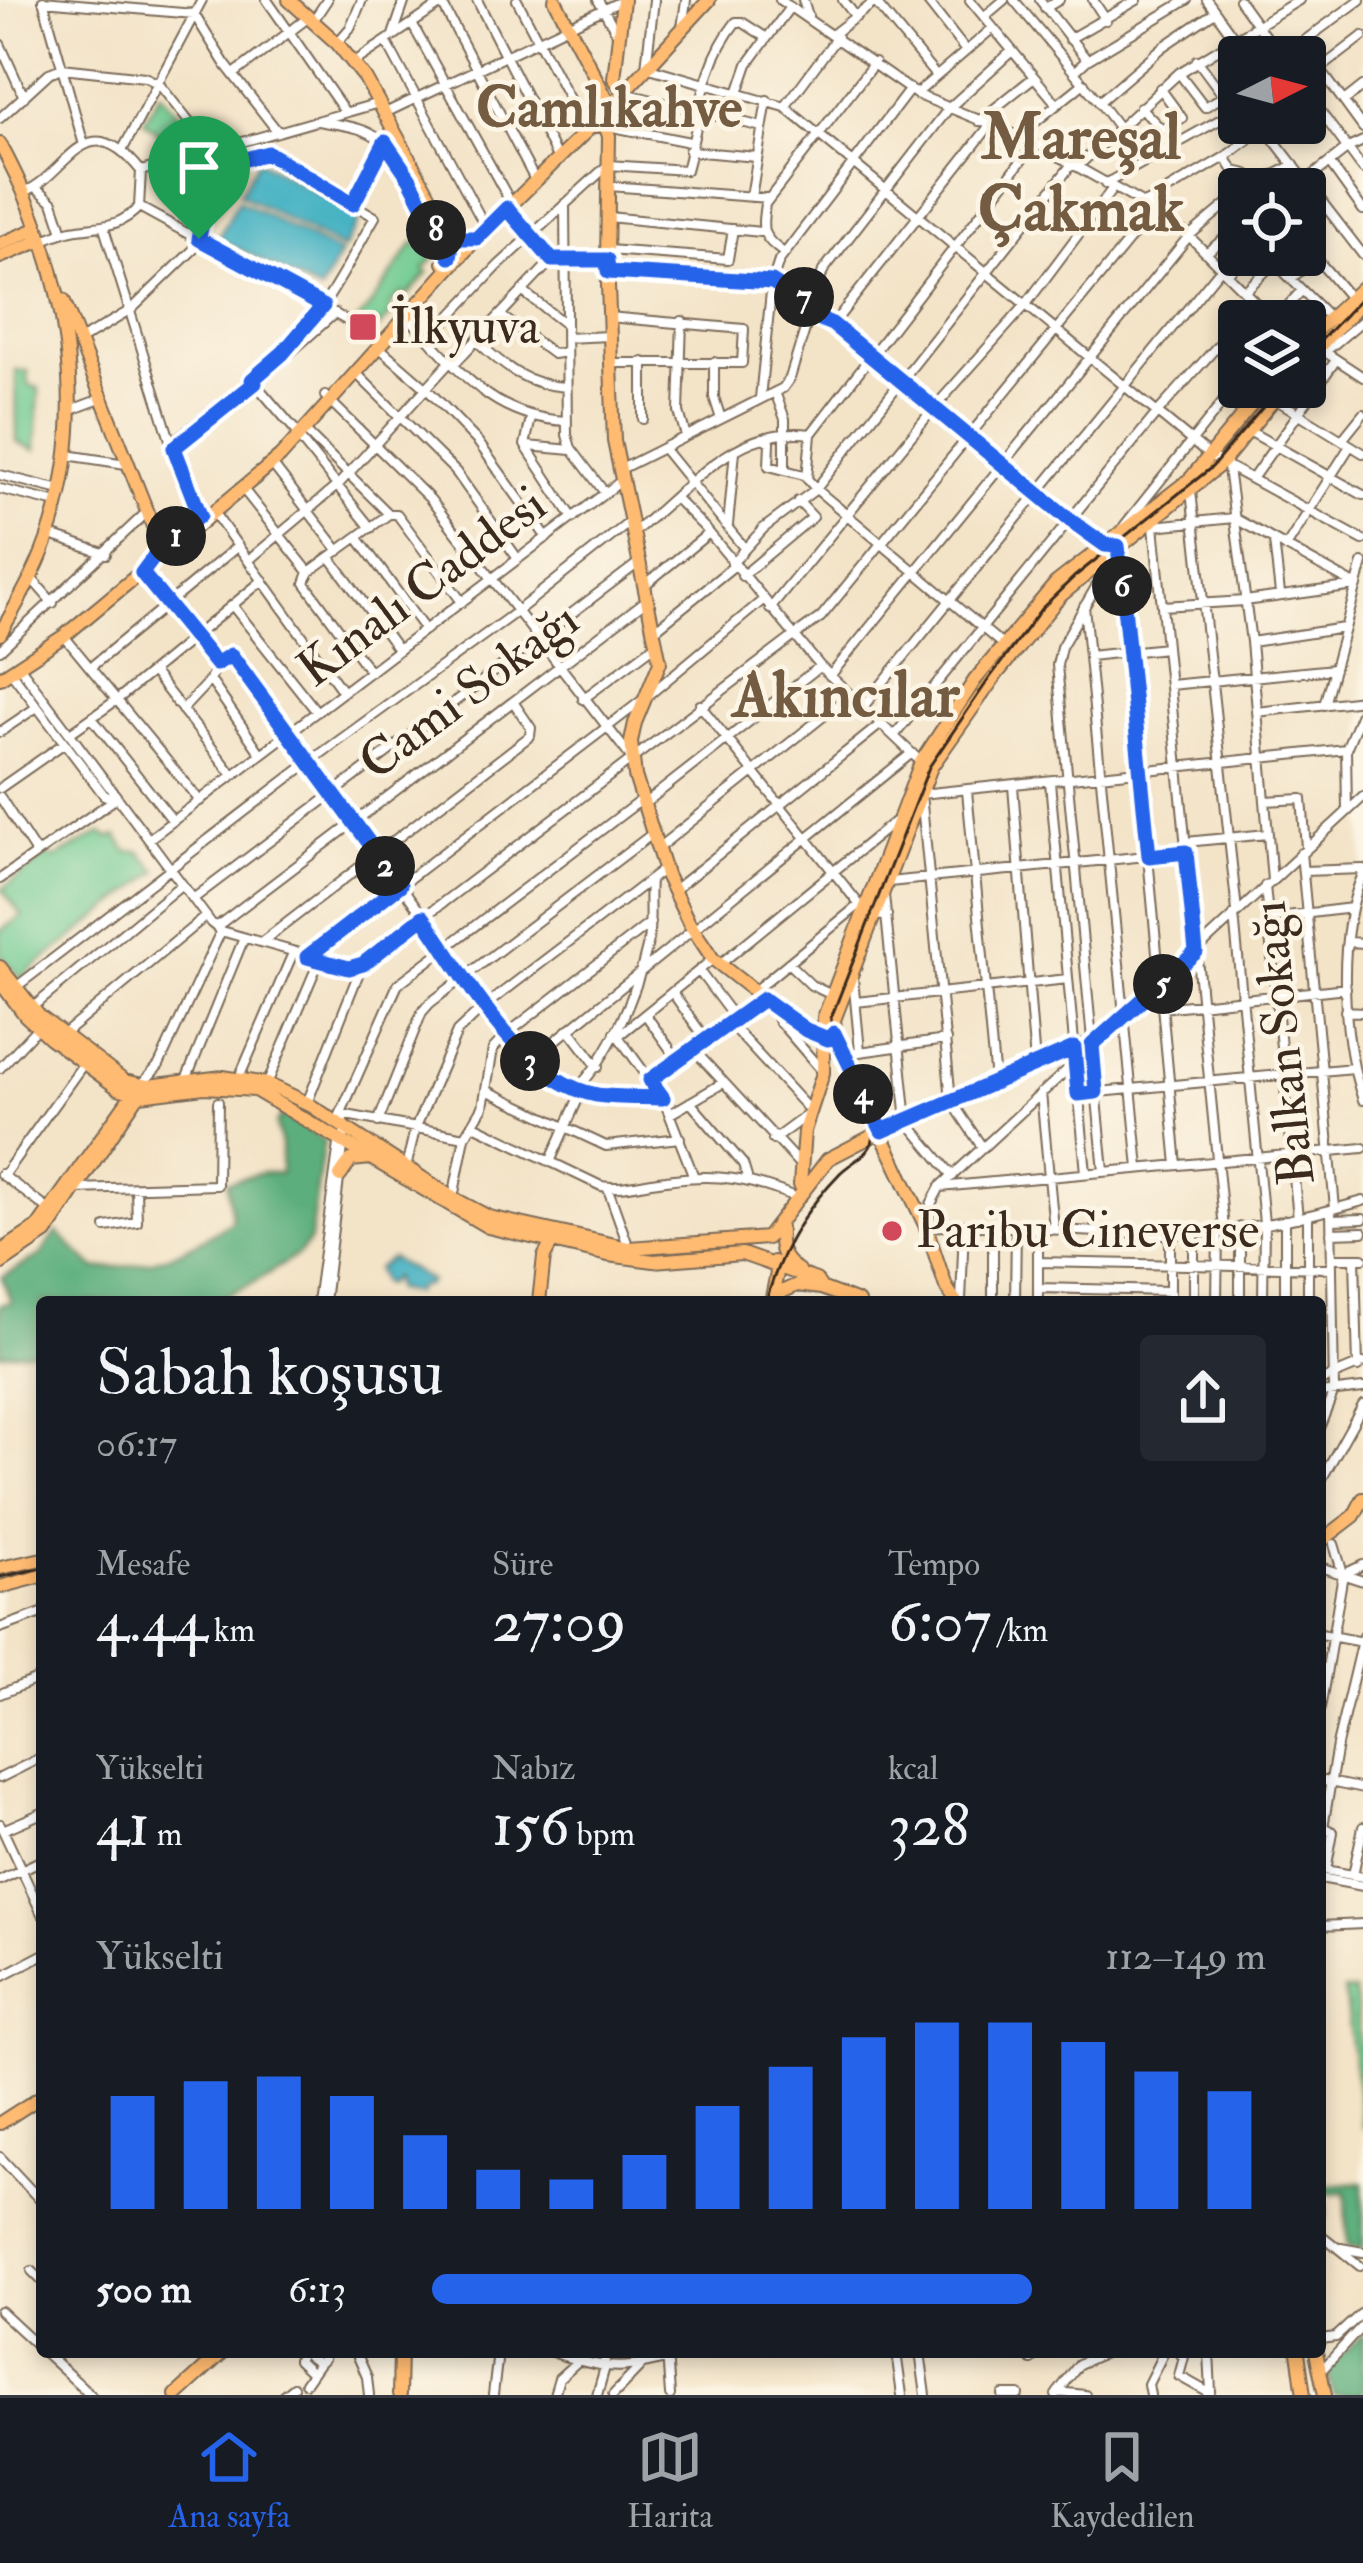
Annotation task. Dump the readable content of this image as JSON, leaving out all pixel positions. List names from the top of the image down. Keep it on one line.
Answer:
{"streets":{"street":["Kınalı Caddesi","Cami Sokağı","Balkan Sokağı"]},"districts":["Camlıkahve","Mareşal Çakmak","Akıncılar"],"places":{"transit":["İlkyuva"],"other":["Paribu Cineverse"]},"north":"right","page":{"pins":["8","7","1","6","2","5","3","4"],"heading":["Sabah koşusu","06:17"],"stats":[["Mesafe","4.44 km"],["Süre","27:09"],["Tempo","6:07 /km"],["Yükselti","41 m"],["Nabız","156 bpm"],["kcal","328"]],"chart":["Yükselti","112–149 m"],"list":[{"name":"500 m","note":"6:13"}],"tabs":["Ana sayfa","Harita","Kaydedilen"]}}
